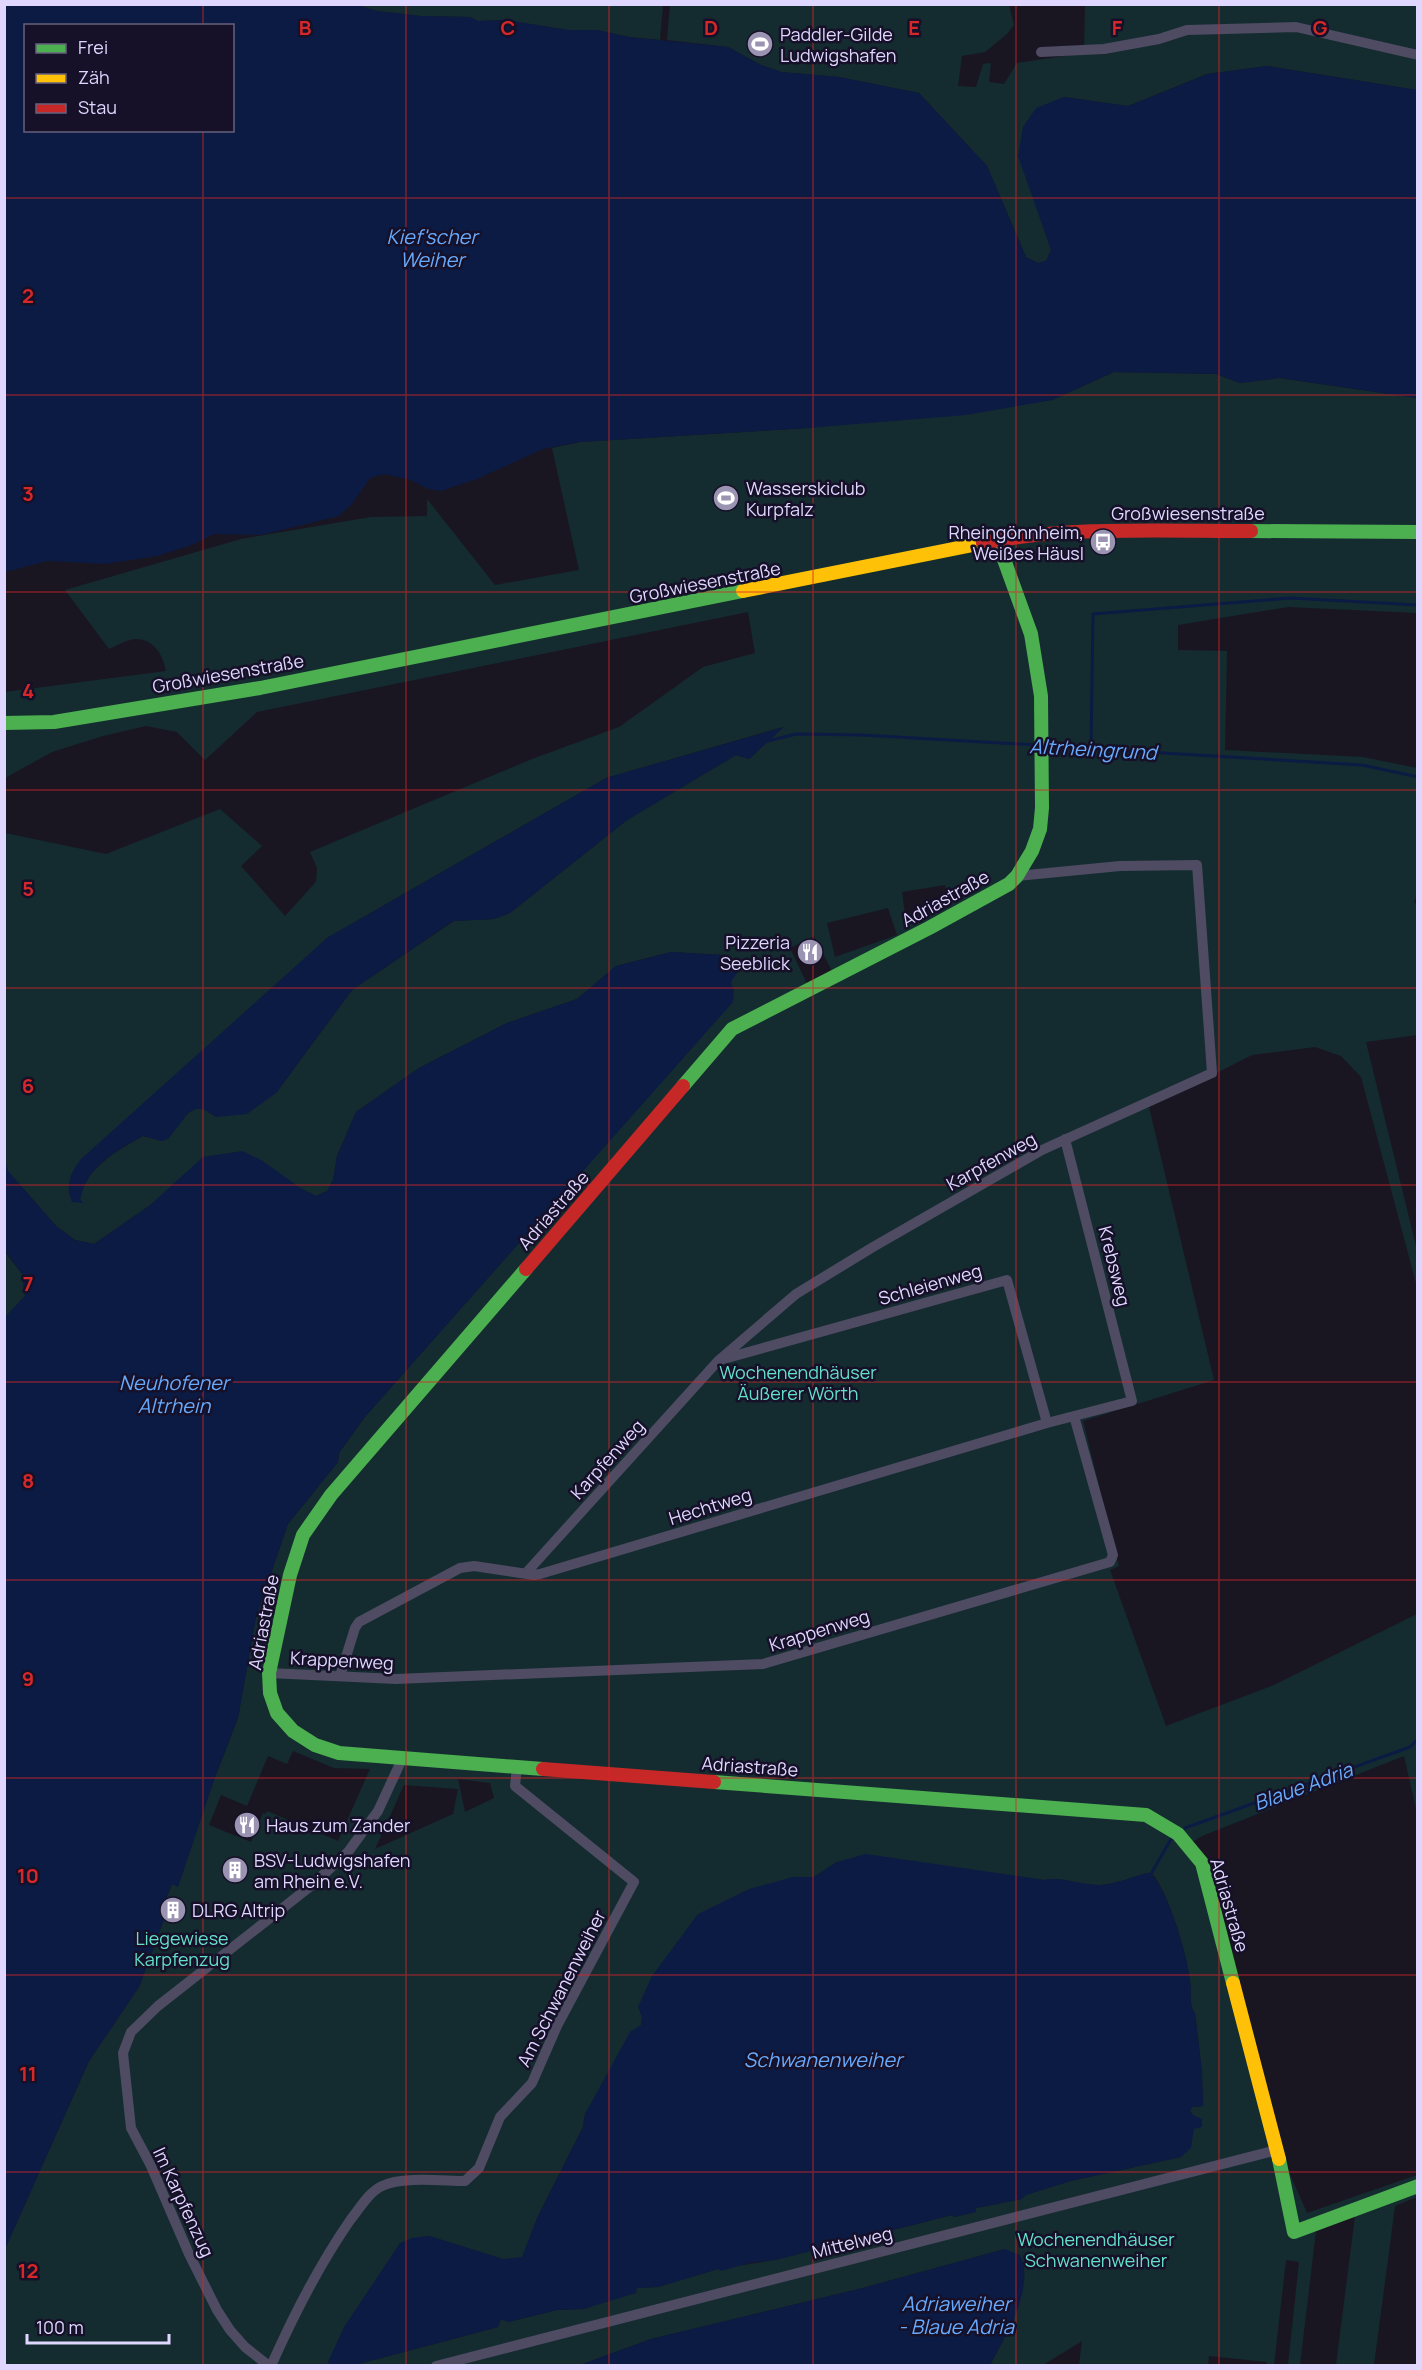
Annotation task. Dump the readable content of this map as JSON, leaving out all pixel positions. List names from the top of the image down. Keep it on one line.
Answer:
{"streets":{"street":["Großwiesenstraße","Adriastraße","Karpfenweg","Krebsweg","Schleienweg","Hechtweg","Krappenweg","Am Schwanenweiher","Im Karpfenzug","Mittelweg"]},"crossings":[["Großwiesenstraße","Adriastraße"],["Adriastraße","Karpfenweg"],["Adriastraße","Krappenweg"],["Adriastraße","Am Schwanenweiher"],["Adriastraße","Im Karpfenzug"],["Adriastraße","Mittelweg"],["Karpfenweg","Krebsweg"],["Karpfenweg","Schleienweg"],["Karpfenweg","Hechtweg"],["Krebsweg","Hechtweg"],["Schleienweg","Hechtweg"],["Hechtweg","Krappenweg"],["Am Schwanenweiher","Im Karpfenzug"]],"water":["Kief'scher Weiher","Altrheingrund","Neuhofener Altrhein","Blaue Adria","Schwanenweiher","Adriaweiher - Blaue Adria"],"parks":["Wochenendhäuser Äußerer Wörth","Liegewiese Karpfenzug","Wochenendhäuser Schwanenweiher"],"places":{"sports":["Paddler-Gilde Ludwigshafen","Wasserskiclub Kurpfalz"],"bus stop":["Rheingönnheim, Weißes Häusl"],"restaurant":["Pizzeria Seeblick","Haus zum Zander"],"building":["BSV-Ludwigshafen am Rhein e.V.","DLRG Altrip"]},"legend":["Frei","Zäh","Stau"],"scale_bar":"100 m","grid":{"columns":["B","C","D","E","F","G"],"rows":["2","3","4","5","6","7","8","9","10","11","12"]}}
